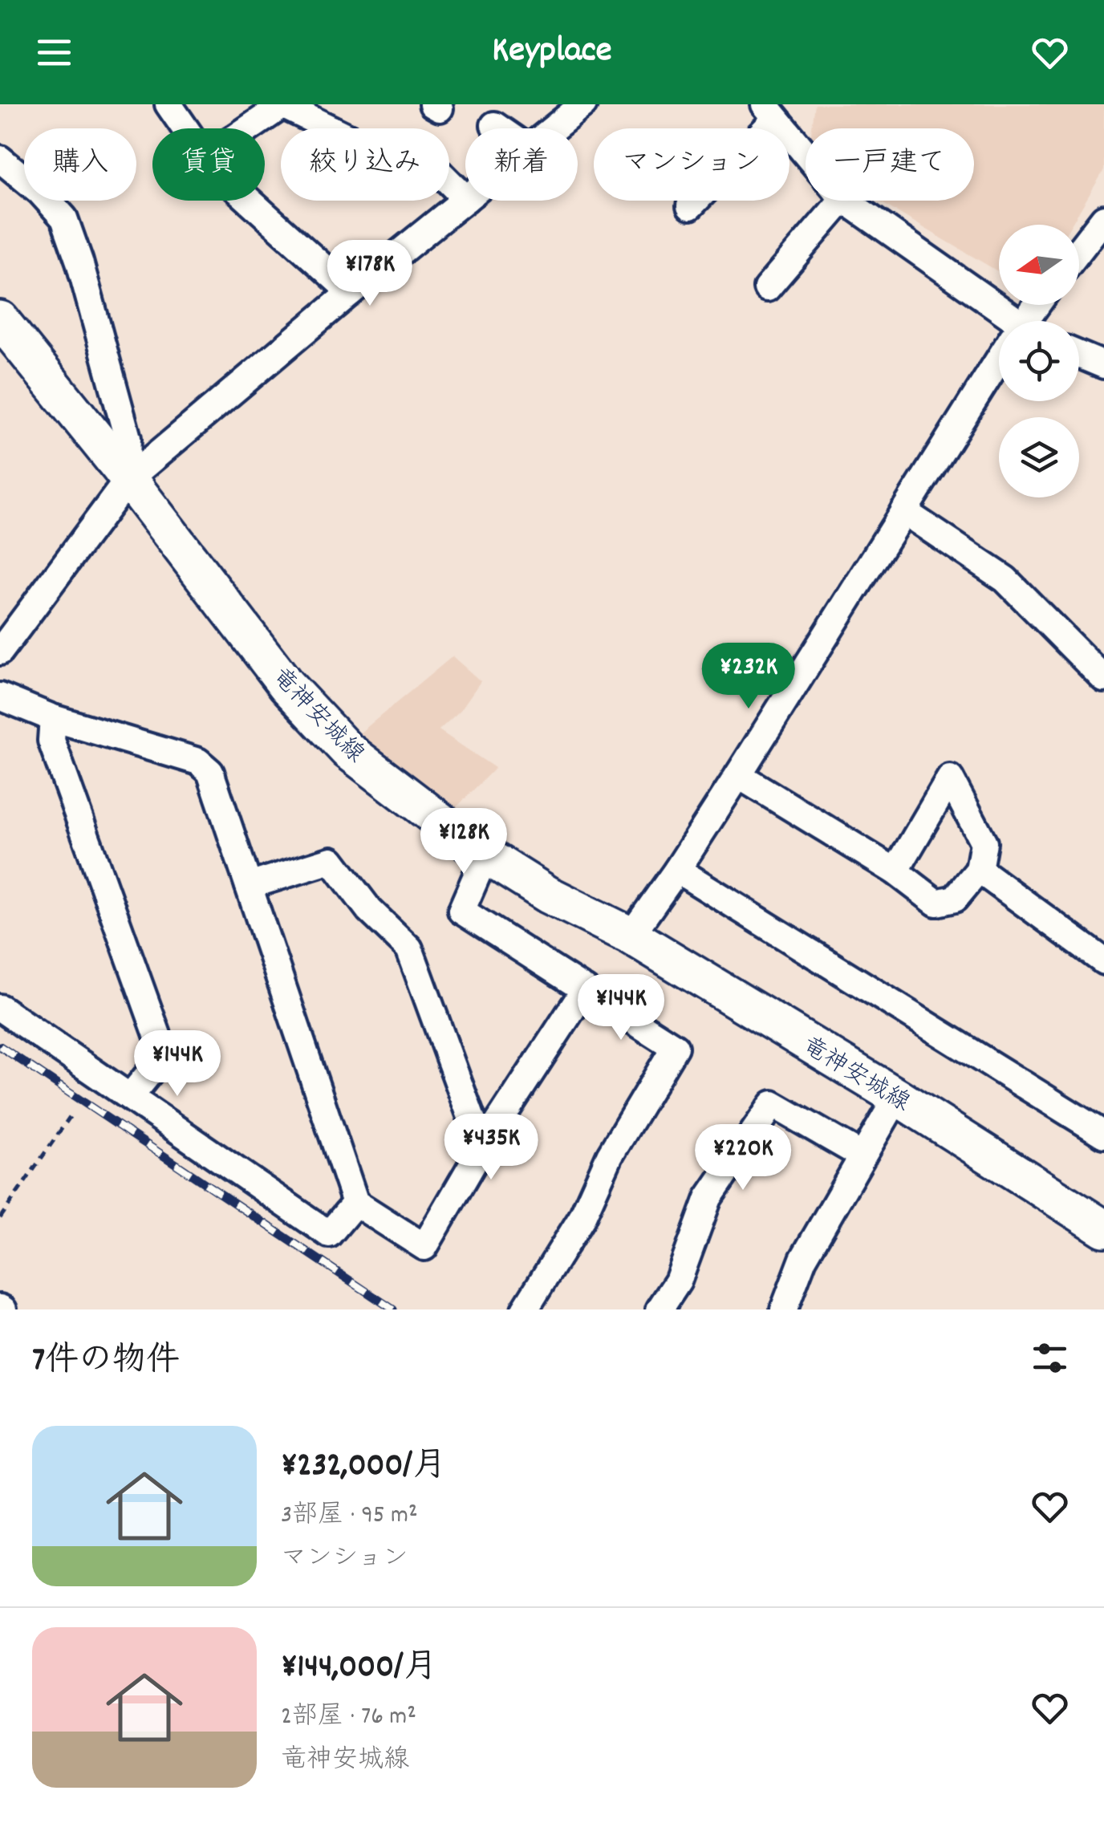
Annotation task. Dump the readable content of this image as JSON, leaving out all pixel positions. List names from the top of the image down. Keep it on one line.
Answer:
{"streets":{"street":["竜神安城線"]},"north":"left","page":{"header":"Keyplace","chip":["購入","賃貸","絞り込み","新着","マンション","一戸建て"],"price":["¥178K","¥232K","¥128K","¥144K","¥144K","¥435K","¥220K"],"heading":"7件の物件","list":[{"name":"¥232,000/月","note":"3部屋 · 95 m² · マンション"},{"name":"¥144,000/月","note":"2部屋 · 76 m² · 竜神安城線"}]}}
